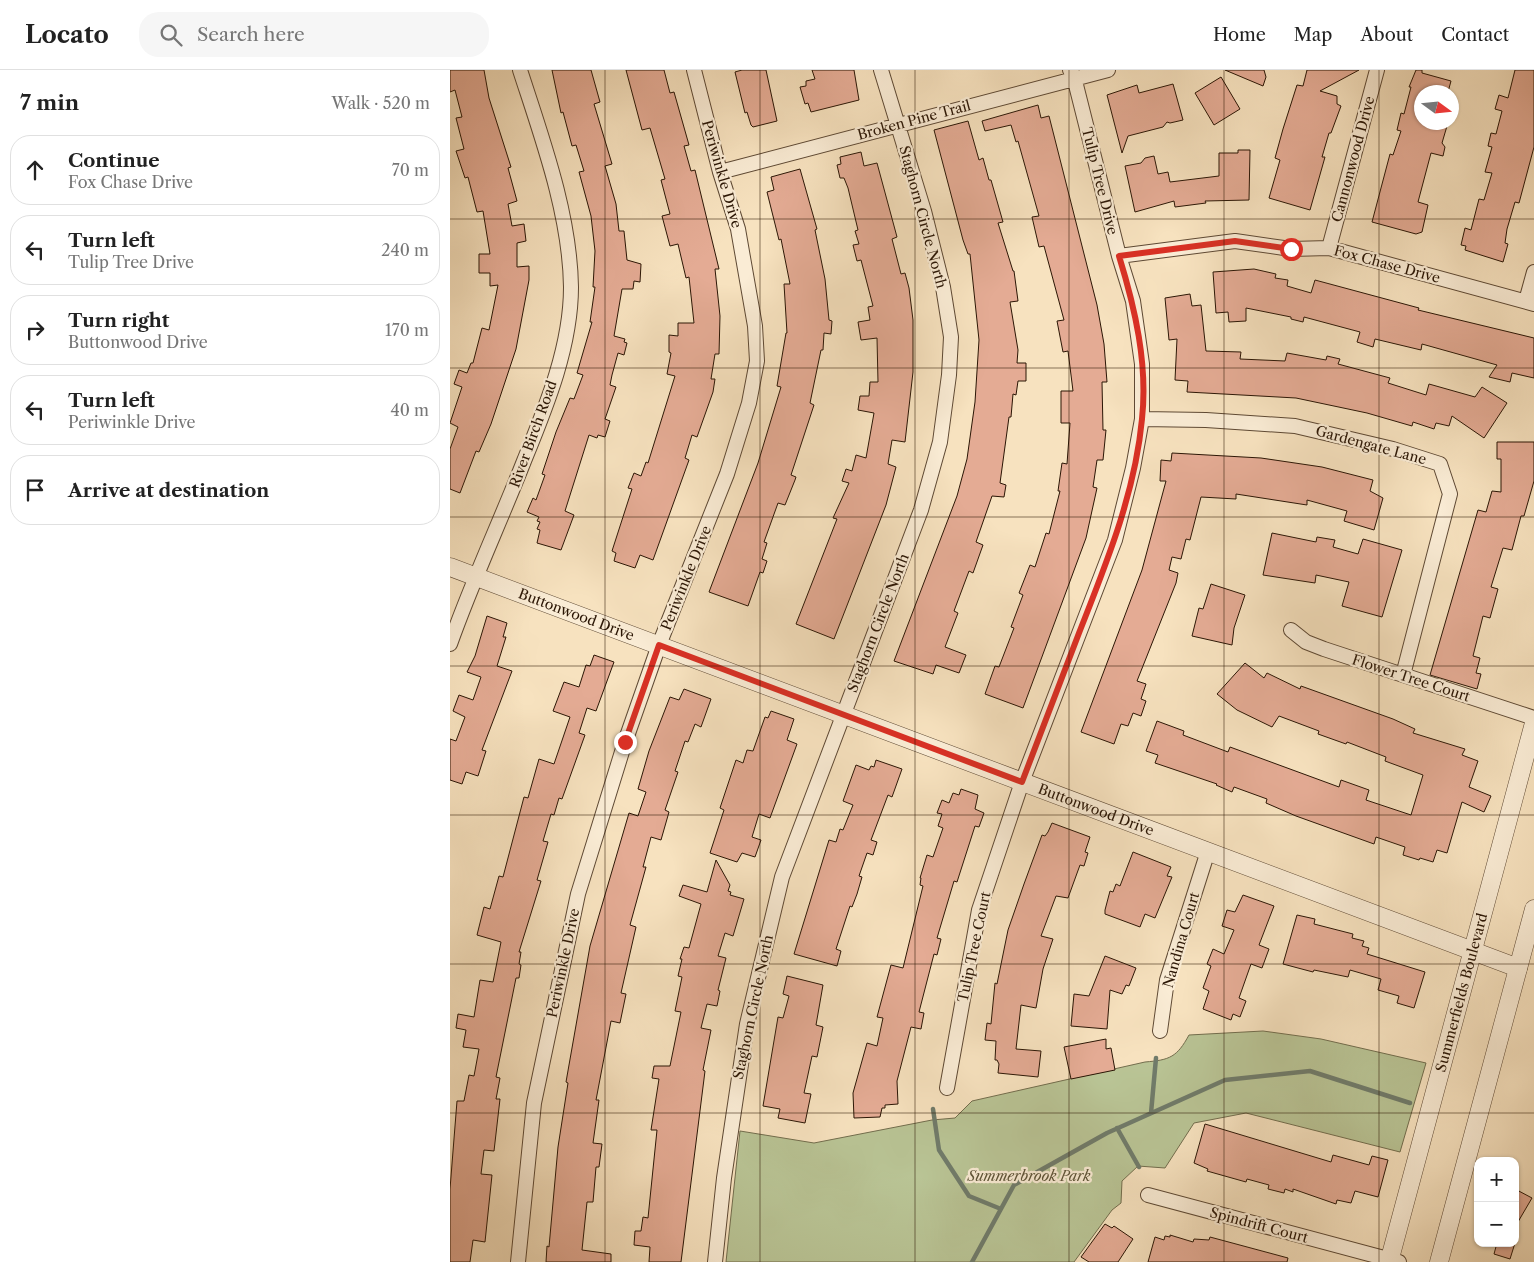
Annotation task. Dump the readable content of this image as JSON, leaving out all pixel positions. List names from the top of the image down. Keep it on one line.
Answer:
{"streets":{"street":["Broken Pine Trail","Cannonwood Drive","Periwinkle Drive","Tulip Tree Drive","Staghorn Circle North","Fox Chase Drive","River Birch Road","Gardengate Lane","Buttonwood Drive","Flower Tree Court","Nandina Court","Tulip Tree Court","Summerfields Boulevard","Spindrift Court"]},"crossings":[["Broken Pine Trail","Periwinkle Drive"],["Broken Pine Trail","Tulip Tree Drive"],["Broken Pine Trail","Staghorn Circle North"],["Cannonwood Drive","Fox Chase Drive"],["Periwinkle Drive","Buttonwood Drive"],["Tulip Tree Drive","Fox Chase Drive"],["Tulip Tree Drive","Gardengate Lane"],["Tulip Tree Drive","Buttonwood Drive"],["Tulip Tree Drive","Tulip Tree Court"],["Staghorn Circle North","Buttonwood Drive"],["River Birch Road","Buttonwood Drive"],["Gardengate Lane","Flower Tree Court"],["Buttonwood Drive","Nandina Court"],["Buttonwood Drive","Tulip Tree Court"],["Buttonwood Drive","Summerfields Boulevard"],["Summerfields Boulevard","Spindrift Court"]],"parks":["Summerbrook Park"],"north":"right","page":{"header":"Locato","search":"Search here","nav":["Home","Map","About","Contact"],"heading":["7 min","Walk · 520 m"],"list":[["Continue","Fox Chase Drive","70 m"],["Turn left","Tulip Tree Drive","240 m"],["Turn right","Buttonwood Drive","170 m"],["Turn left","Periwinkle Drive","40 m"],"Arrive at destination"],"map_buttons":["+","−"]}}
